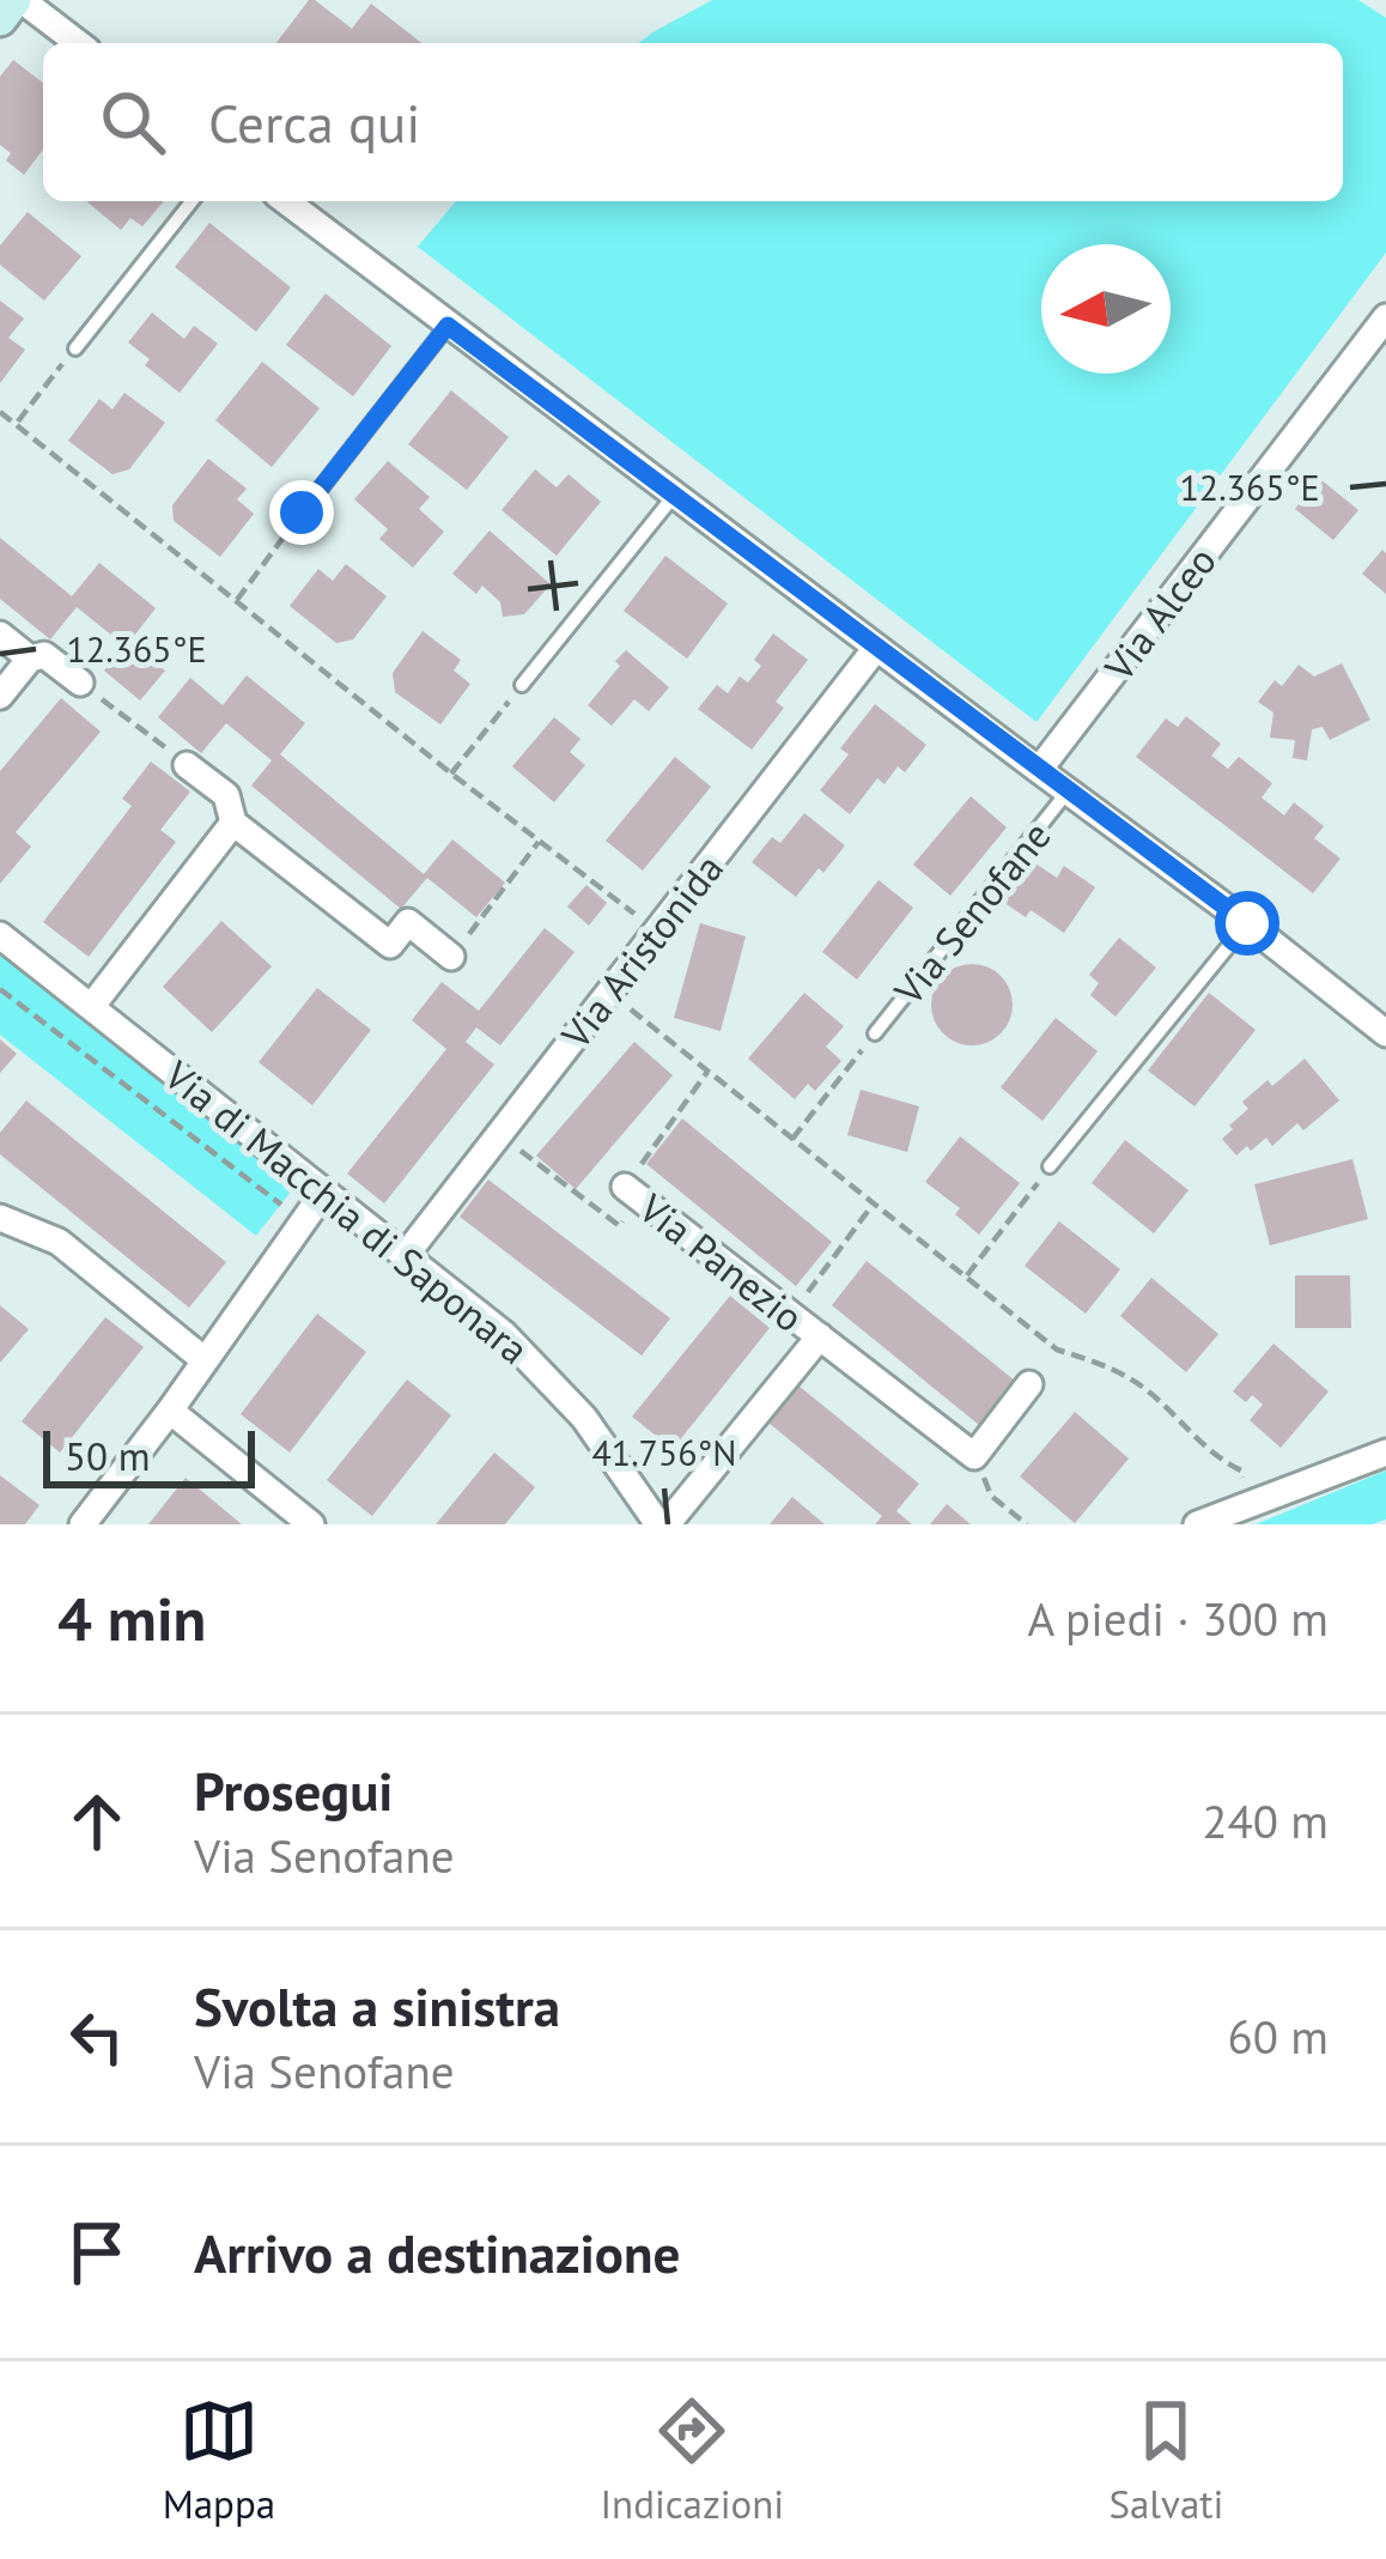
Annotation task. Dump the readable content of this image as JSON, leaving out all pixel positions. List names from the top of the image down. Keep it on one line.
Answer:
{"streets":{"street":["Via Alceo","Via Senofane","Via Aristonida","Via di Macchia di Saponara","Via Panezio"]},"crossings":[["Via Alceo","Via Senofane"],["Via Senofane","Via Aristonida"],["Via Aristonida","Via di Macchia di Saponara"],["Via di Macchia di Saponara","Via Panezio"]],"scale_bar":"50 m","north":"left","page":{"search":"Cerca qui","scale":"50 m","heading":["4 min","A piedi · 300 m"],"list":[["Prosegui","Via Senofane","240 m"],["Svolta a sinistra","Via Senofane","60 m"],"Arrivo a destinazione"],"nav":["Mappa","Indicazioni","Salvati"]},"coordinates":["12.365°E","41.756°N"]}
